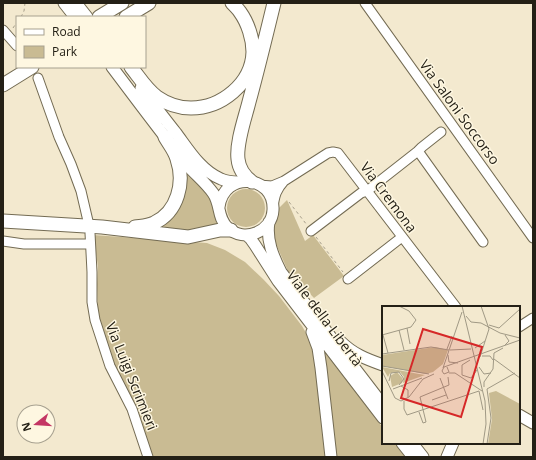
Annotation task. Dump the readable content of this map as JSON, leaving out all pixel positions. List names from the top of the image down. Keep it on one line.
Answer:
{"streets":{"main road":["Viale della Libertà"],"street":["Via Saloni Soccorso","Via Cremona","Via Luigi Scrimieri"]},"crossings":[["Via Cremona","Viale della Libertà"]],"legend":["Road","Park"],"north":"left"}
